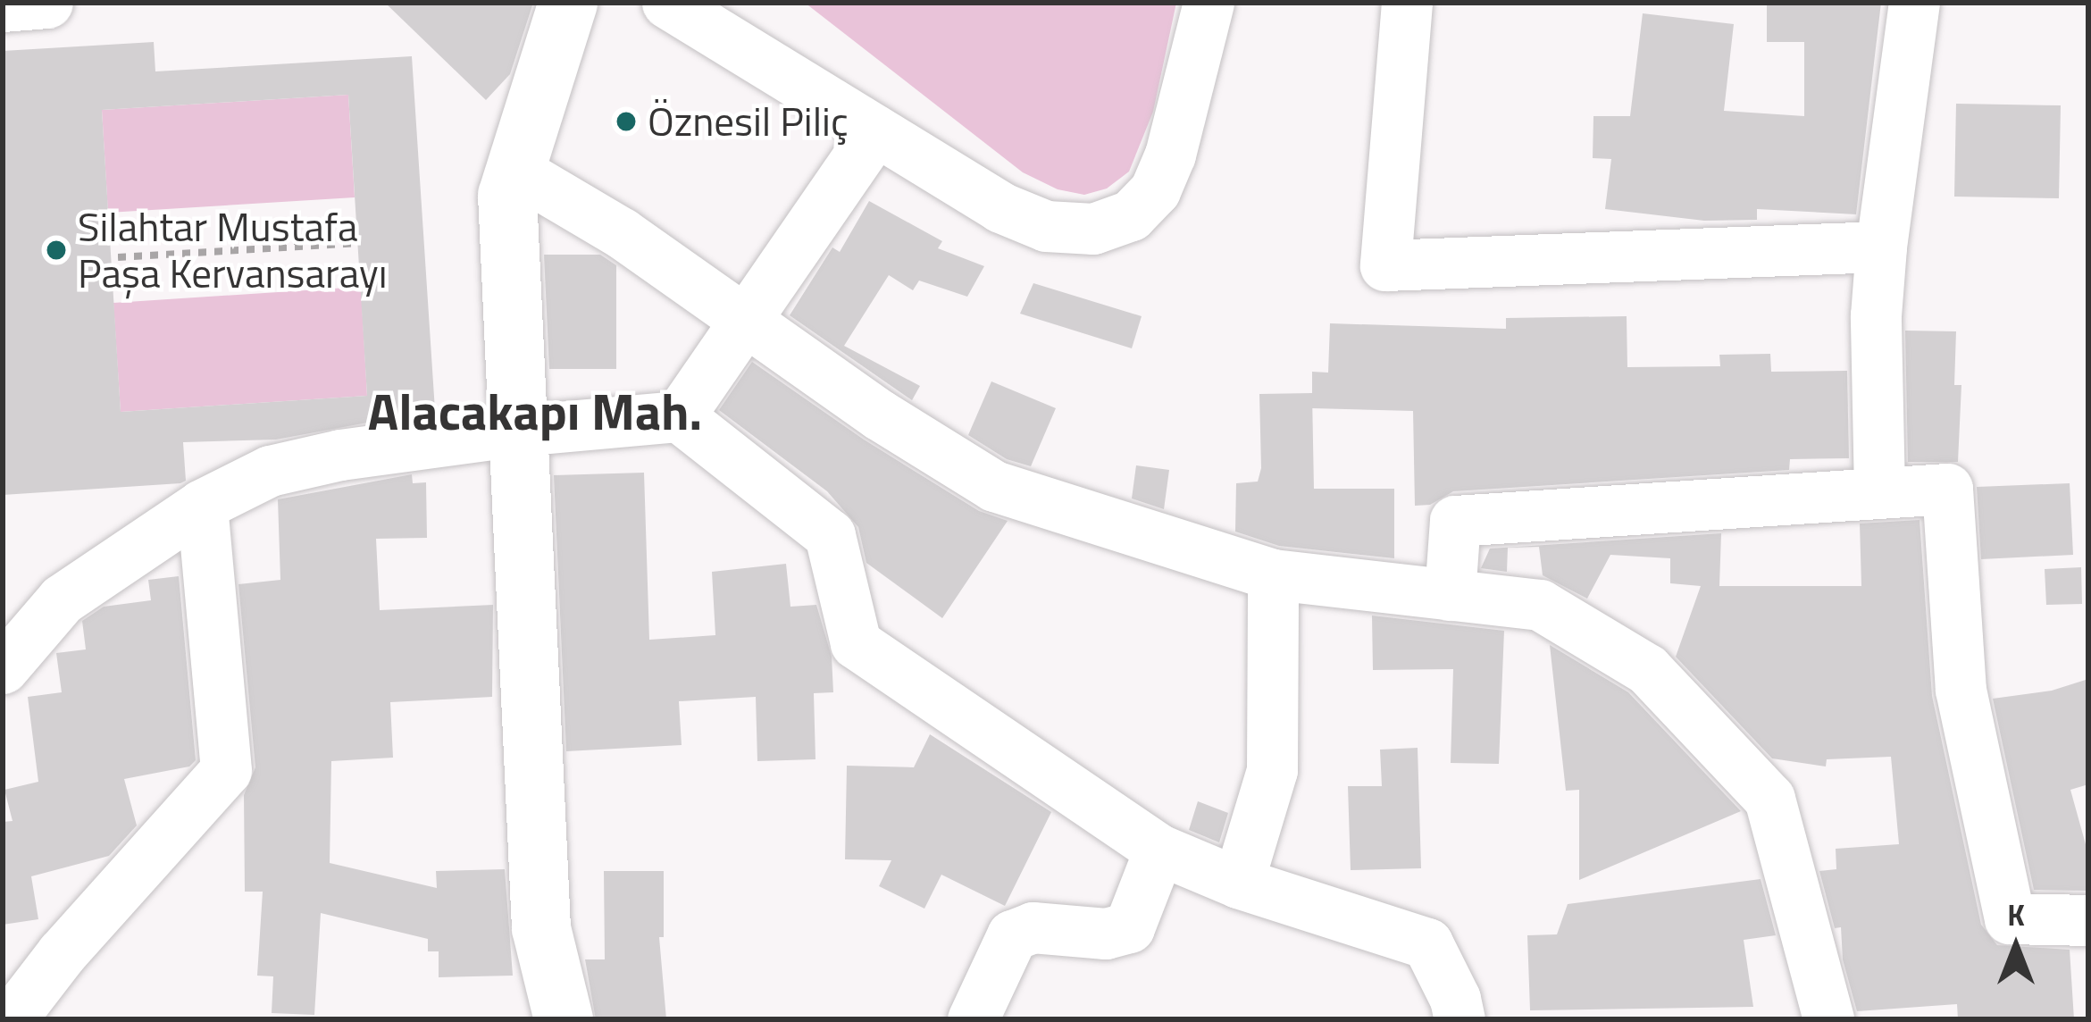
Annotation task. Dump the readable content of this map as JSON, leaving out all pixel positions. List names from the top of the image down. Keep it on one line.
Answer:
{"districts":["Alacakapı Mah."],"places":["Öznesil Piliç","Silahtar Mustafa Paşa Kervansarayı"],"north":"top"}
